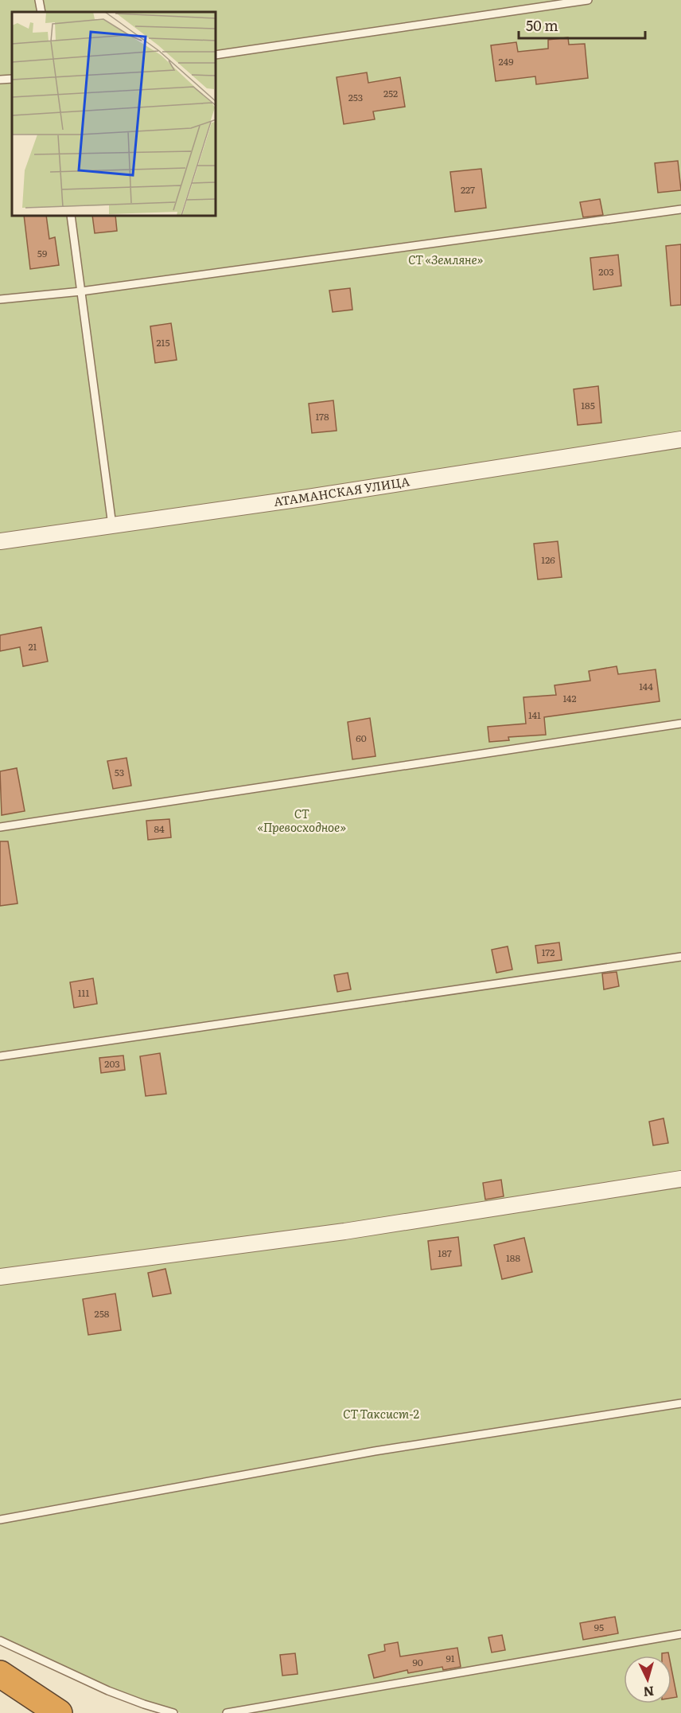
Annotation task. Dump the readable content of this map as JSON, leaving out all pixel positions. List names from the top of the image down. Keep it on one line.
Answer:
{"streets":{"street":["АТАМАНСКАЯ УЛИЦА"]},"parks":["СТ «Земляне»","СТ «Превосходное»","СТ Таксист-2"],"house_numbers":["249","252","253","227","59","203","215","185","178","126","21","144","142","141","60","53","84","172","111","203","187","188","258","95","91","90"],"scale_bar":"50 m","north":"bottom"}
